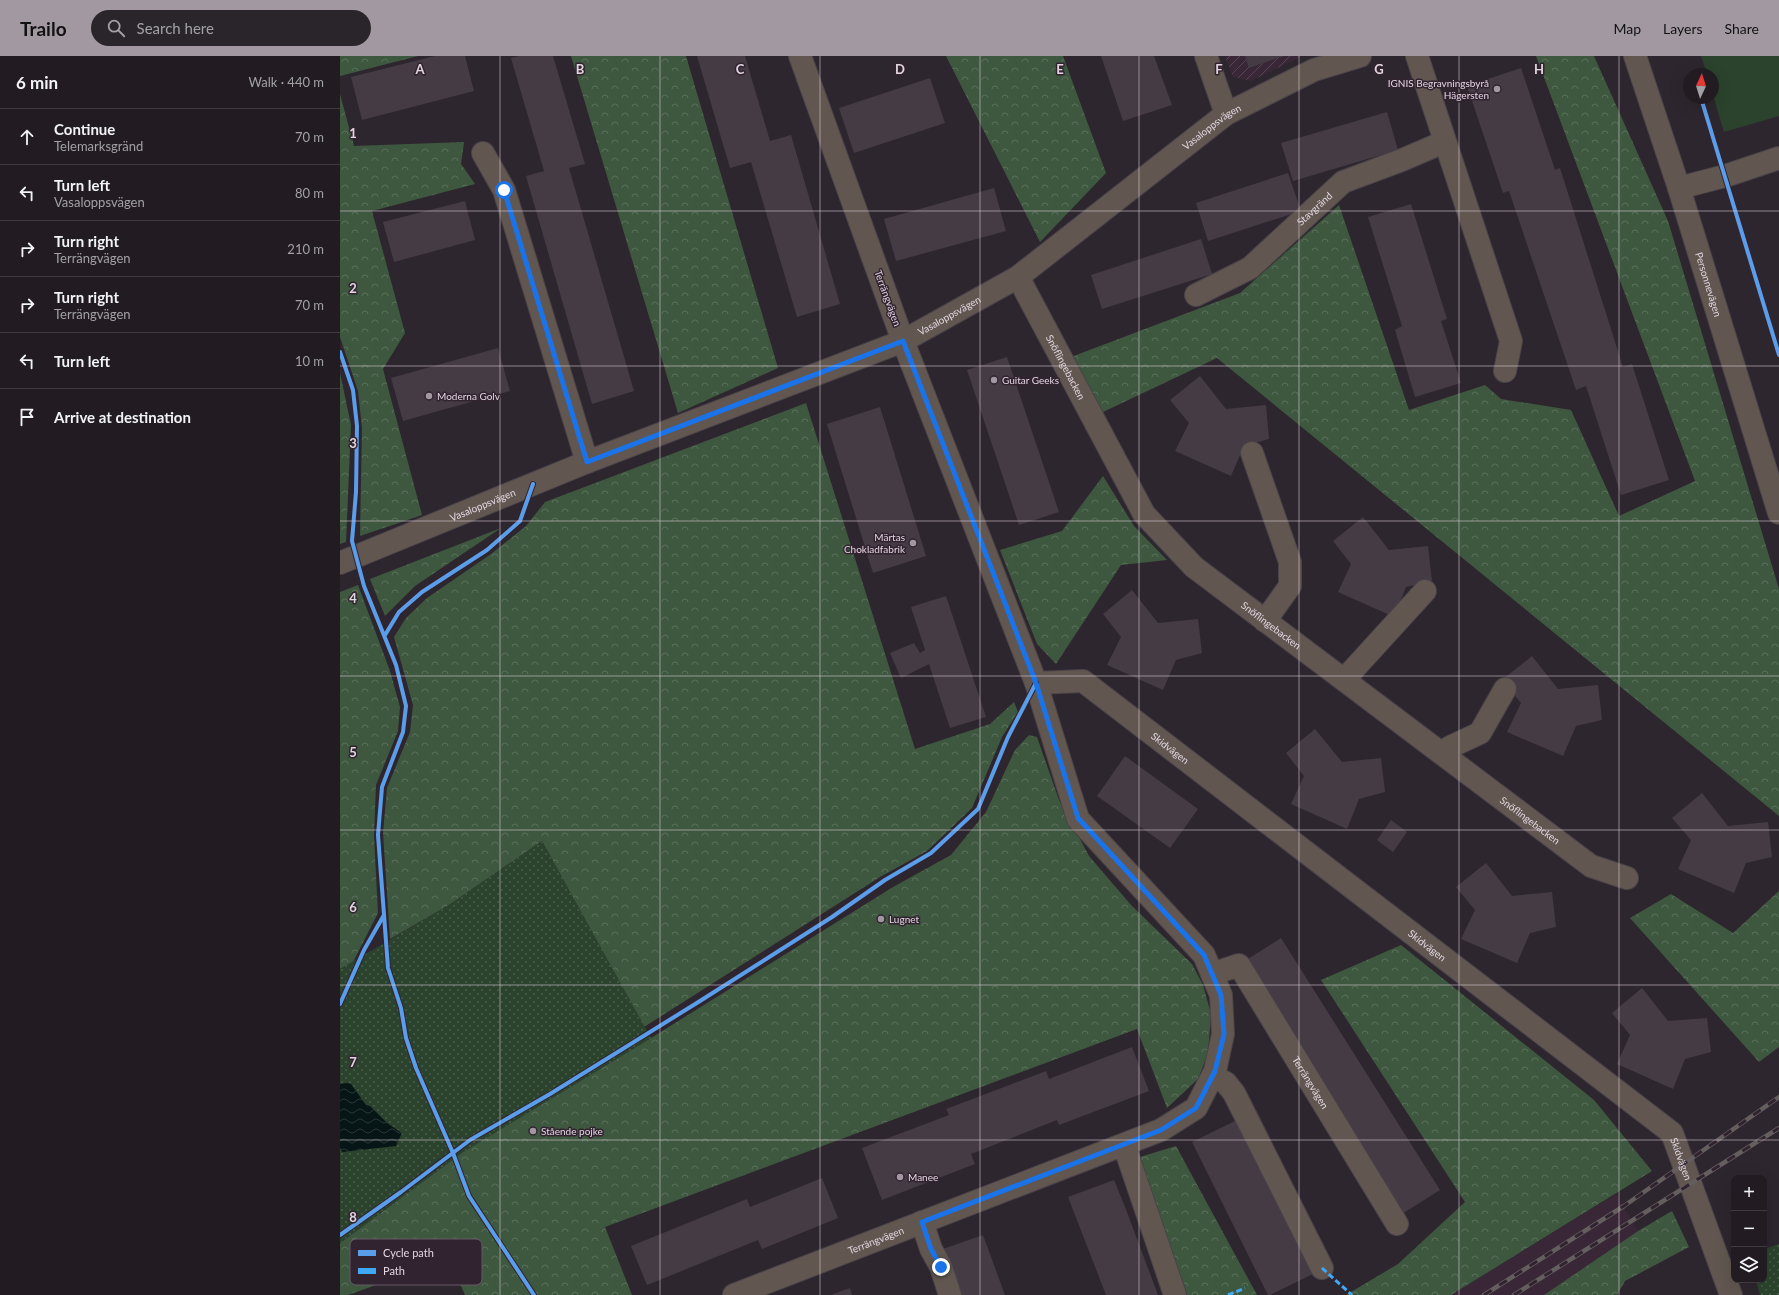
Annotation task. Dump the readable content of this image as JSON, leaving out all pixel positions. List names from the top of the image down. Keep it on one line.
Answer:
{"streets":{"street":["Vasaloppsvägen","Stavgränd","Personnevägen","Terrängvägen","Snöflingebacken","Skidvägen"]},"crossings":[["Vasaloppsvägen","Terrängvägen"],["Vasaloppsvägen","Snöflingebacken"],["Terrängvägen","Skidvägen"]],"places":["IGNIS Begravningsbyrå Hägersten","Guitar Geeks","Moderna Golv","Märtas Chokladfabrik","Lugnet","Stående pojke","Manee"],"legend":["Cycle path","Path"],"north":"top","page":{"header":"Trailo","search":"Search here","nav":["Map","Layers","Share"],"heading":["6 min","Walk · 440 m"],"list":[["Continue","Telemarksgränd","70 m"],["Turn left","Vasaloppsvägen","80 m"],["Turn right","Terrängvägen","210 m"],["Turn right","Terrängvägen","70 m"],["Turn left","10 m"],"Arrive at destination"],"map_buttons":["+","−"]},"grid":{"columns":["A","B","C","D","E","F","G","H"],"rows":["1","2","3","4","5","6","7","8"]}}
